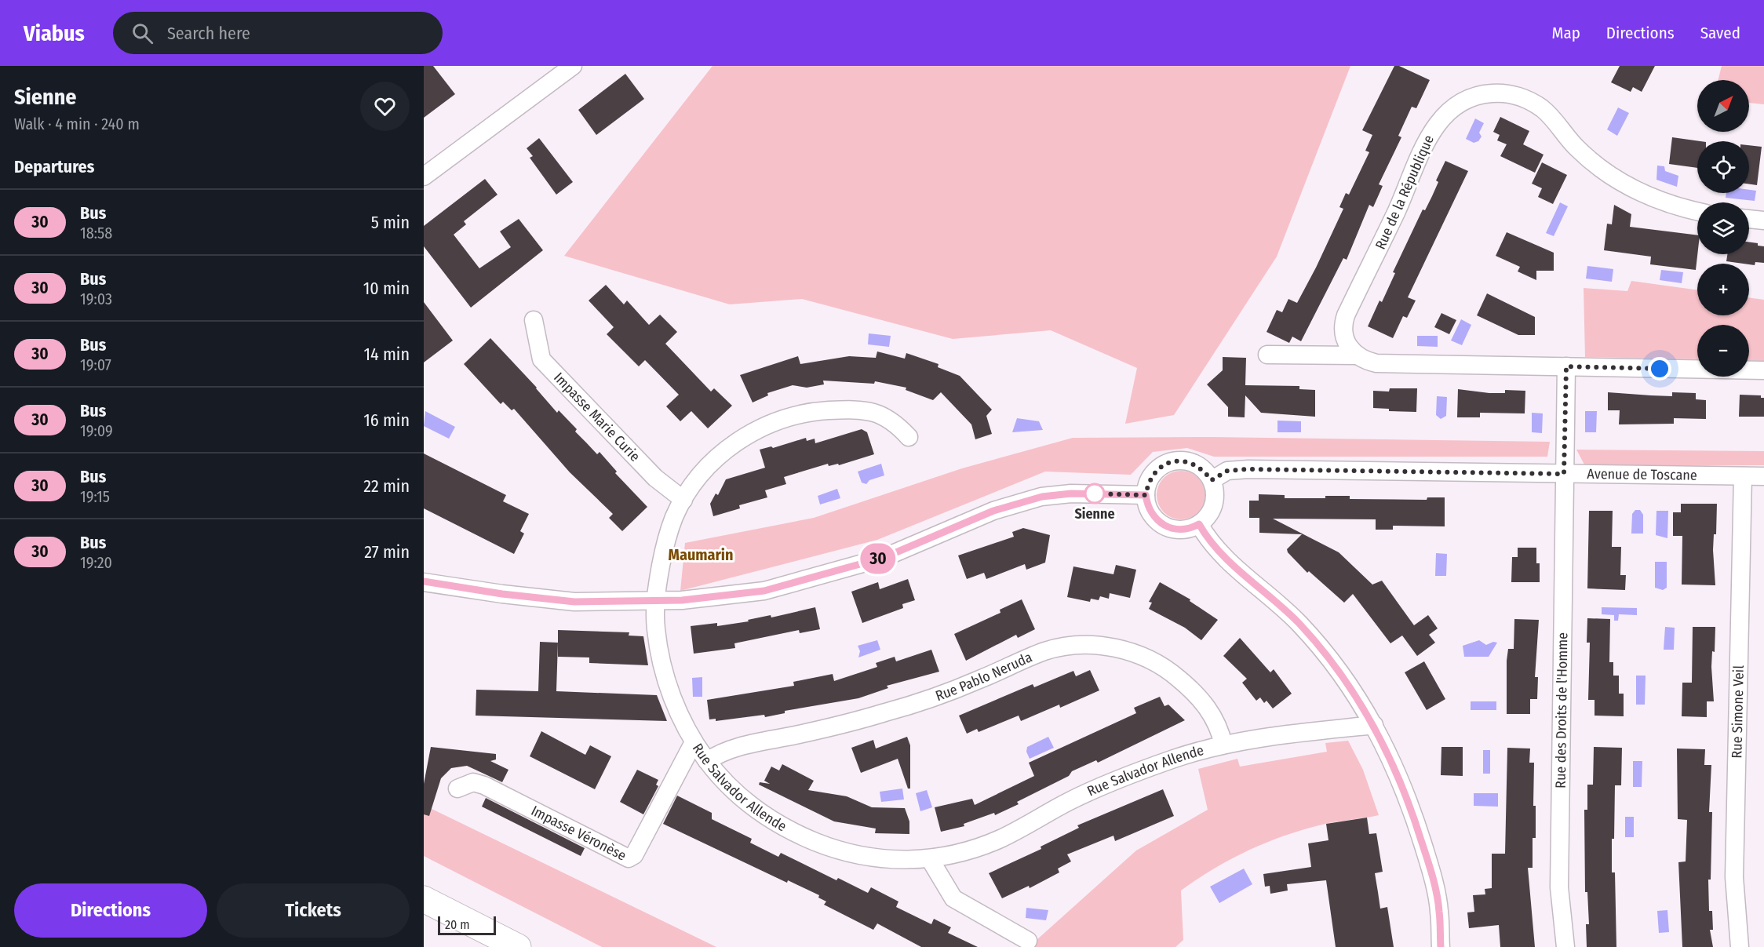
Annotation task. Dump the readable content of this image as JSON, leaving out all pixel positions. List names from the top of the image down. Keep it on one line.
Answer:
{"streets":{"street":["Rue de la République","Impasse Marie Curie","Avenue de Toscane","Rue Pablo Neruda","Rue des Droits de l'Homme","Rue Simone Veil","Rue Salvador Allende","Impasse Véronèse"]},"crossings":[["Impasse Marie Curie","Rue Salvador Allende"],["Avenue de Toscane","Rue des Droits de l'Homme"],["Avenue de Toscane","Rue Simone Veil"],["Rue Pablo Neruda","Rue Salvador Allende"],["Rue Salvador Allende","Impasse Véronèse"]],"districts":["Maumarin"],"places":["Sienne"],"lines":["bus line 30"],"scale_bar":"20 m","north":"top right","page":{"header":"Viabus","search":"Search here","nav":["Map","Directions","Saved"],"heading":[["Sienne","Walk · 4 min · 240 m"],"Departures"],"on_map":"30","map_buttons":["+","−"],"list":[{"mark":"30","name":"Bus","note":"18:58","value":"5 min"},{"mark":"30","name":"Bus","note":"19:03","value":"10 min"},{"mark":"30","name":"Bus","note":"19:07","value":"14 min"},{"mark":"30","name":"Bus","note":"19:09","value":"16 min"},{"mark":"30","name":"Bus","note":"19:15","value":"22 min"},{"mark":"30","name":"Bus","note":"19:20","value":"27 min"}],"buttons":["Directions","Tickets"],"scale":"20 m"}}
